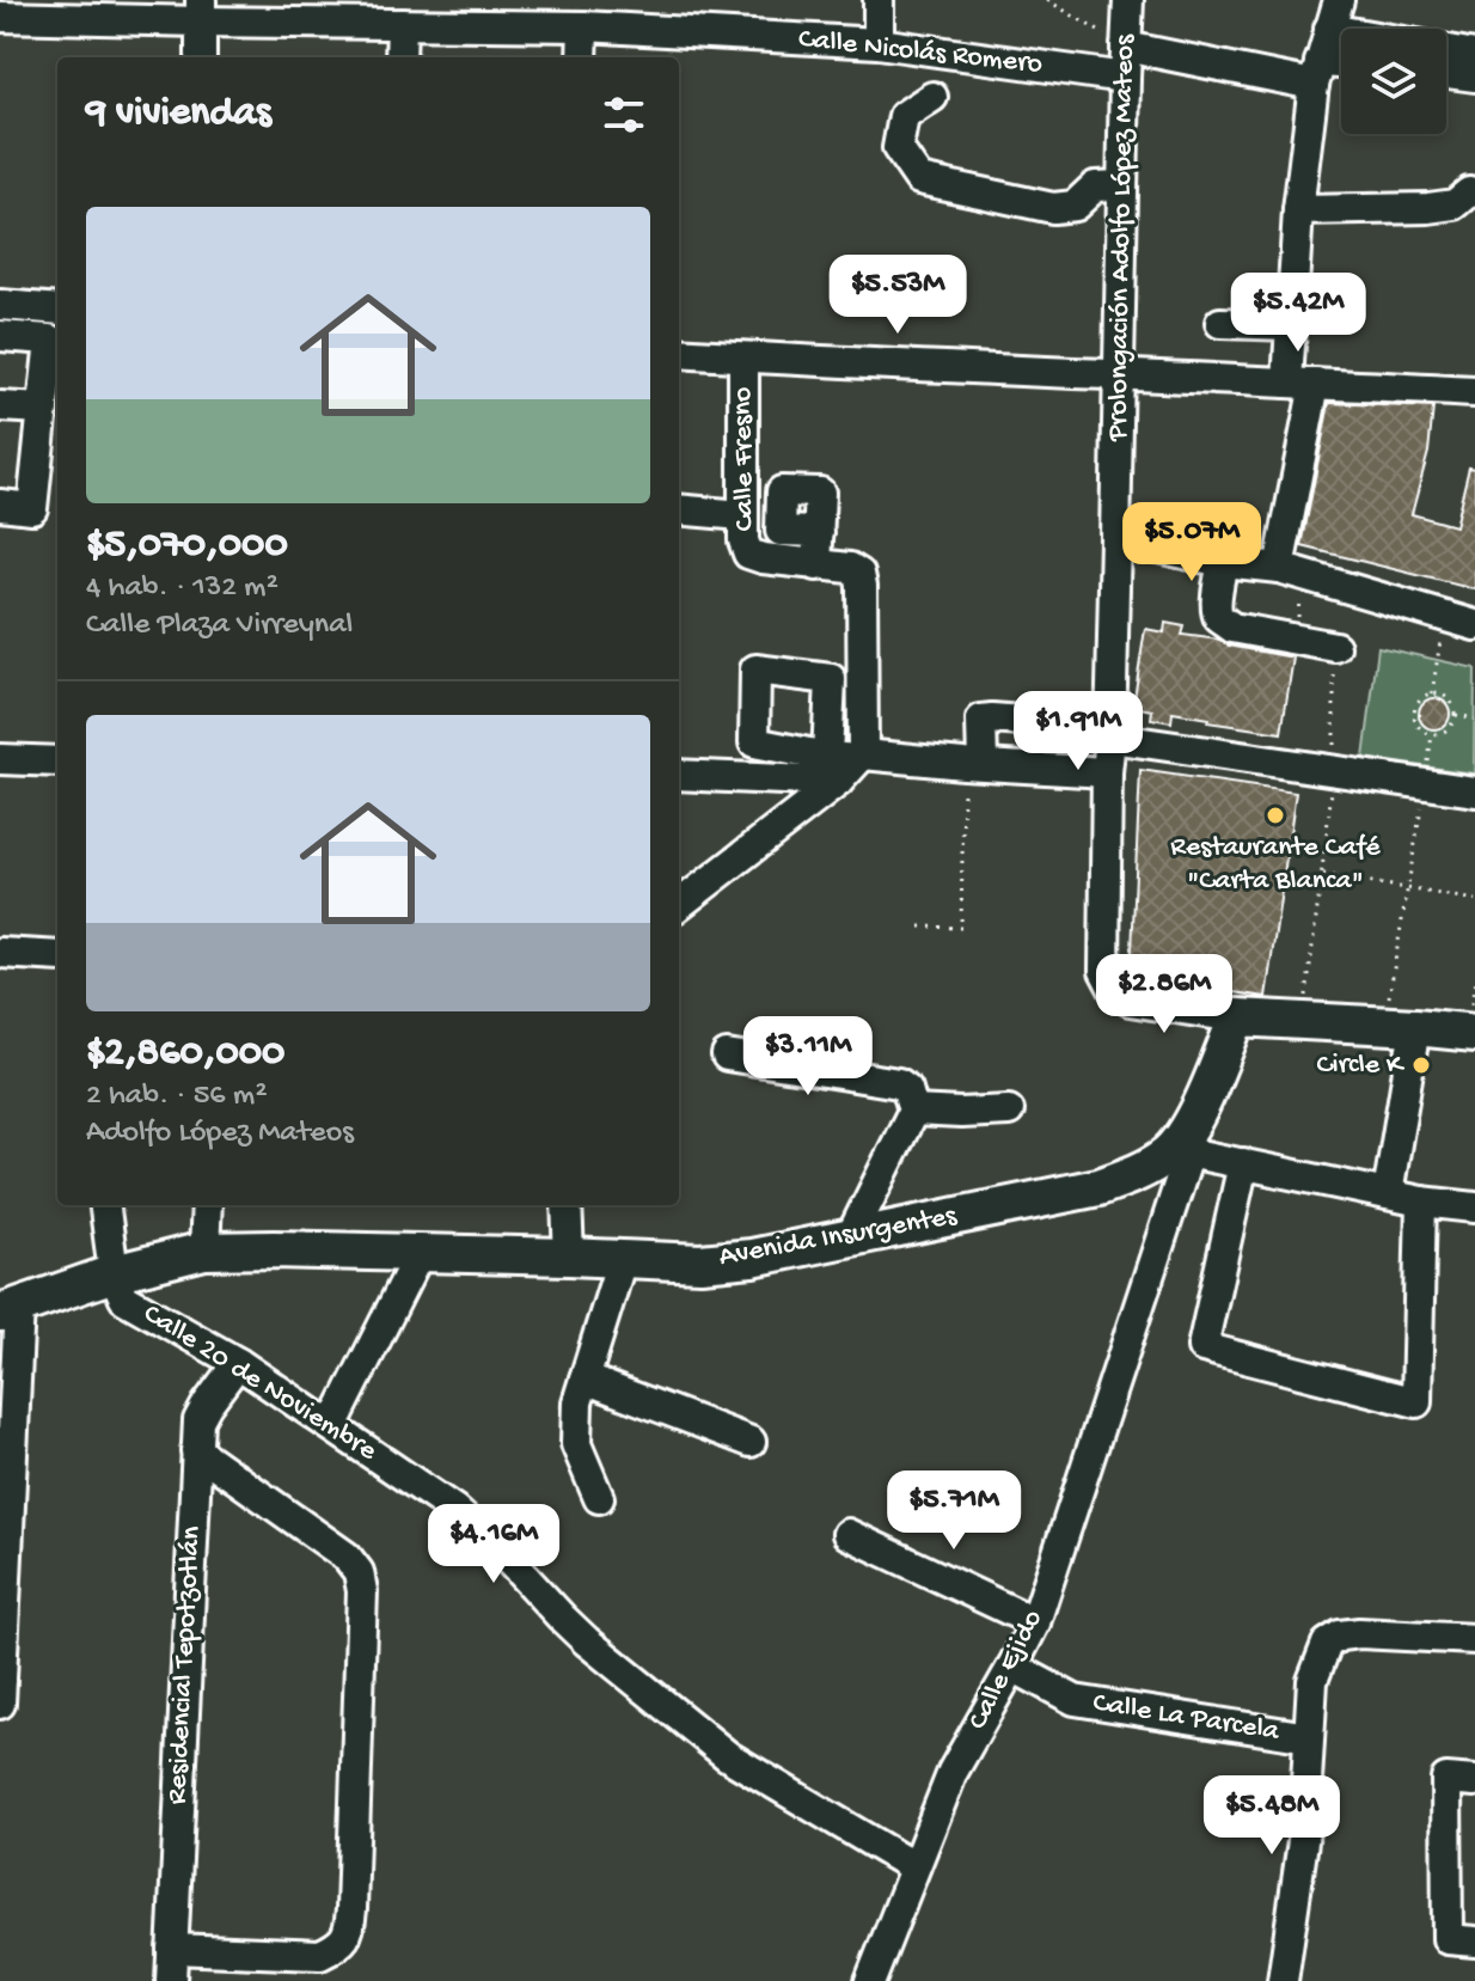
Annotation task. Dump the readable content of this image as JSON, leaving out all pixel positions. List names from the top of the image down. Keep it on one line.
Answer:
{"streets":{"main road":["Avenida Insurgentes"],"street":["Calle Nicolás Romero","Prolongación Adolfo López Mateos","Calle Fresno","Calle 20 de Noviembre","Residencial Tepotzotlán","Calle Ejido","Calle La Parcela"]},"crossings":[["Calle Nicolás Romero","Prolongación Adolfo López Mateos"],["Prolongación Adolfo López Mateos","Avenida Insurgentes"],["Avenida Insurgentes","Calle 20 de Noviembre"],["Avenida Insurgentes","Calle Ejido"],["Calle 20 de Noviembre","Residencial Tepotzotlán"],["Calle 20 de Noviembre","Calle Ejido"],["Calle Ejido","Calle La Parcela"]],"places":["Restaurante Café \"Carta Blanca\"","Circle K"],"page":{"heading":"9 viviendas","list":[{"name":"$5,070,000","note":"4 hab. · 132 m² · Calle Plaza Virreynal"},{"name":"$2,860,000","note":"2 hab. · 56 m² · Adolfo López Mateos"}],"price":["$5.53M","$5.42M","$5.07M","$1.91M","$2.86M","$3.11M","$5.71M","$4.16M","$5.48M"]}}
